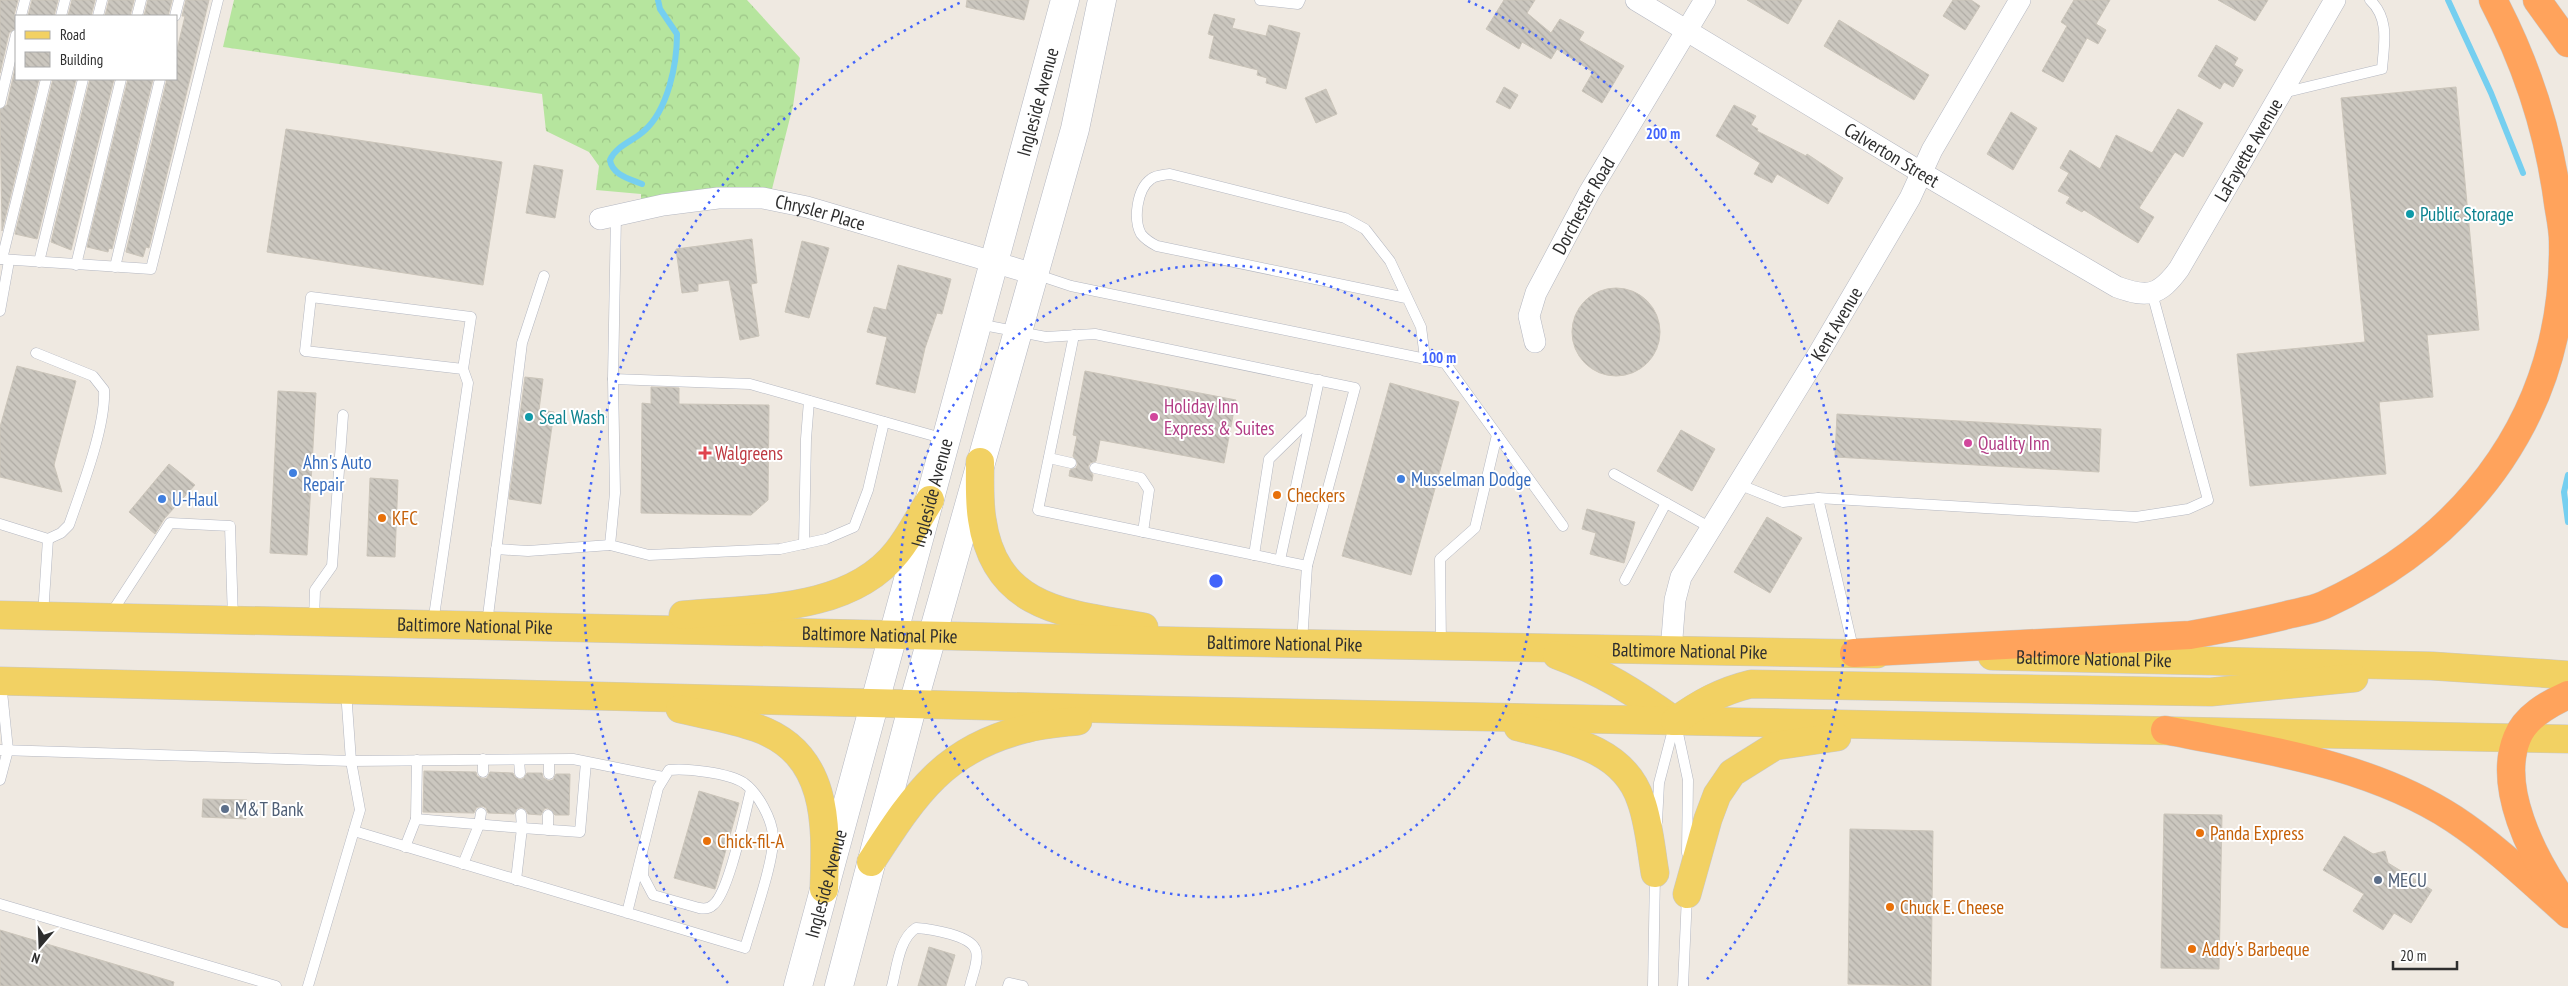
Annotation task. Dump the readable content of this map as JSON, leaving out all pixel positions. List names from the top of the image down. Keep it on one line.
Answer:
{"streets":{"main road":["Ingleside Avenue","Baltimore National Pike"],"street":["LaFayette Avenue","Calverton Street","Dorchester Road","Chrysler Place","Kent Avenue"]},"crossings":[["Ingleside Avenue","Chrysler Place"],["Ingleside Avenue","Baltimore National Pike"],["LaFayette Avenue","Calverton Street"],["Calverton Street","Dorchester Road"],["Calverton Street","Kent Avenue"],["Kent Avenue","Baltimore National Pike"]],"places":{"other":["Public Storage","Seal Wash","Holiday Inn Express & Suites","Quality Inn","Ahn's Auto Repair","Musselman Dodge","Checkers","U-Haul","KFC","M&T Bank","Panda Express","Chick-fil-A","MECU","Chuck E. Cheese","Addy's Barbeque"],"health":["Walgreens"]},"legend":["Road","Building"],"scale_bar":"20 m","north":"bottom","rings":["200 m","100 m"]}
